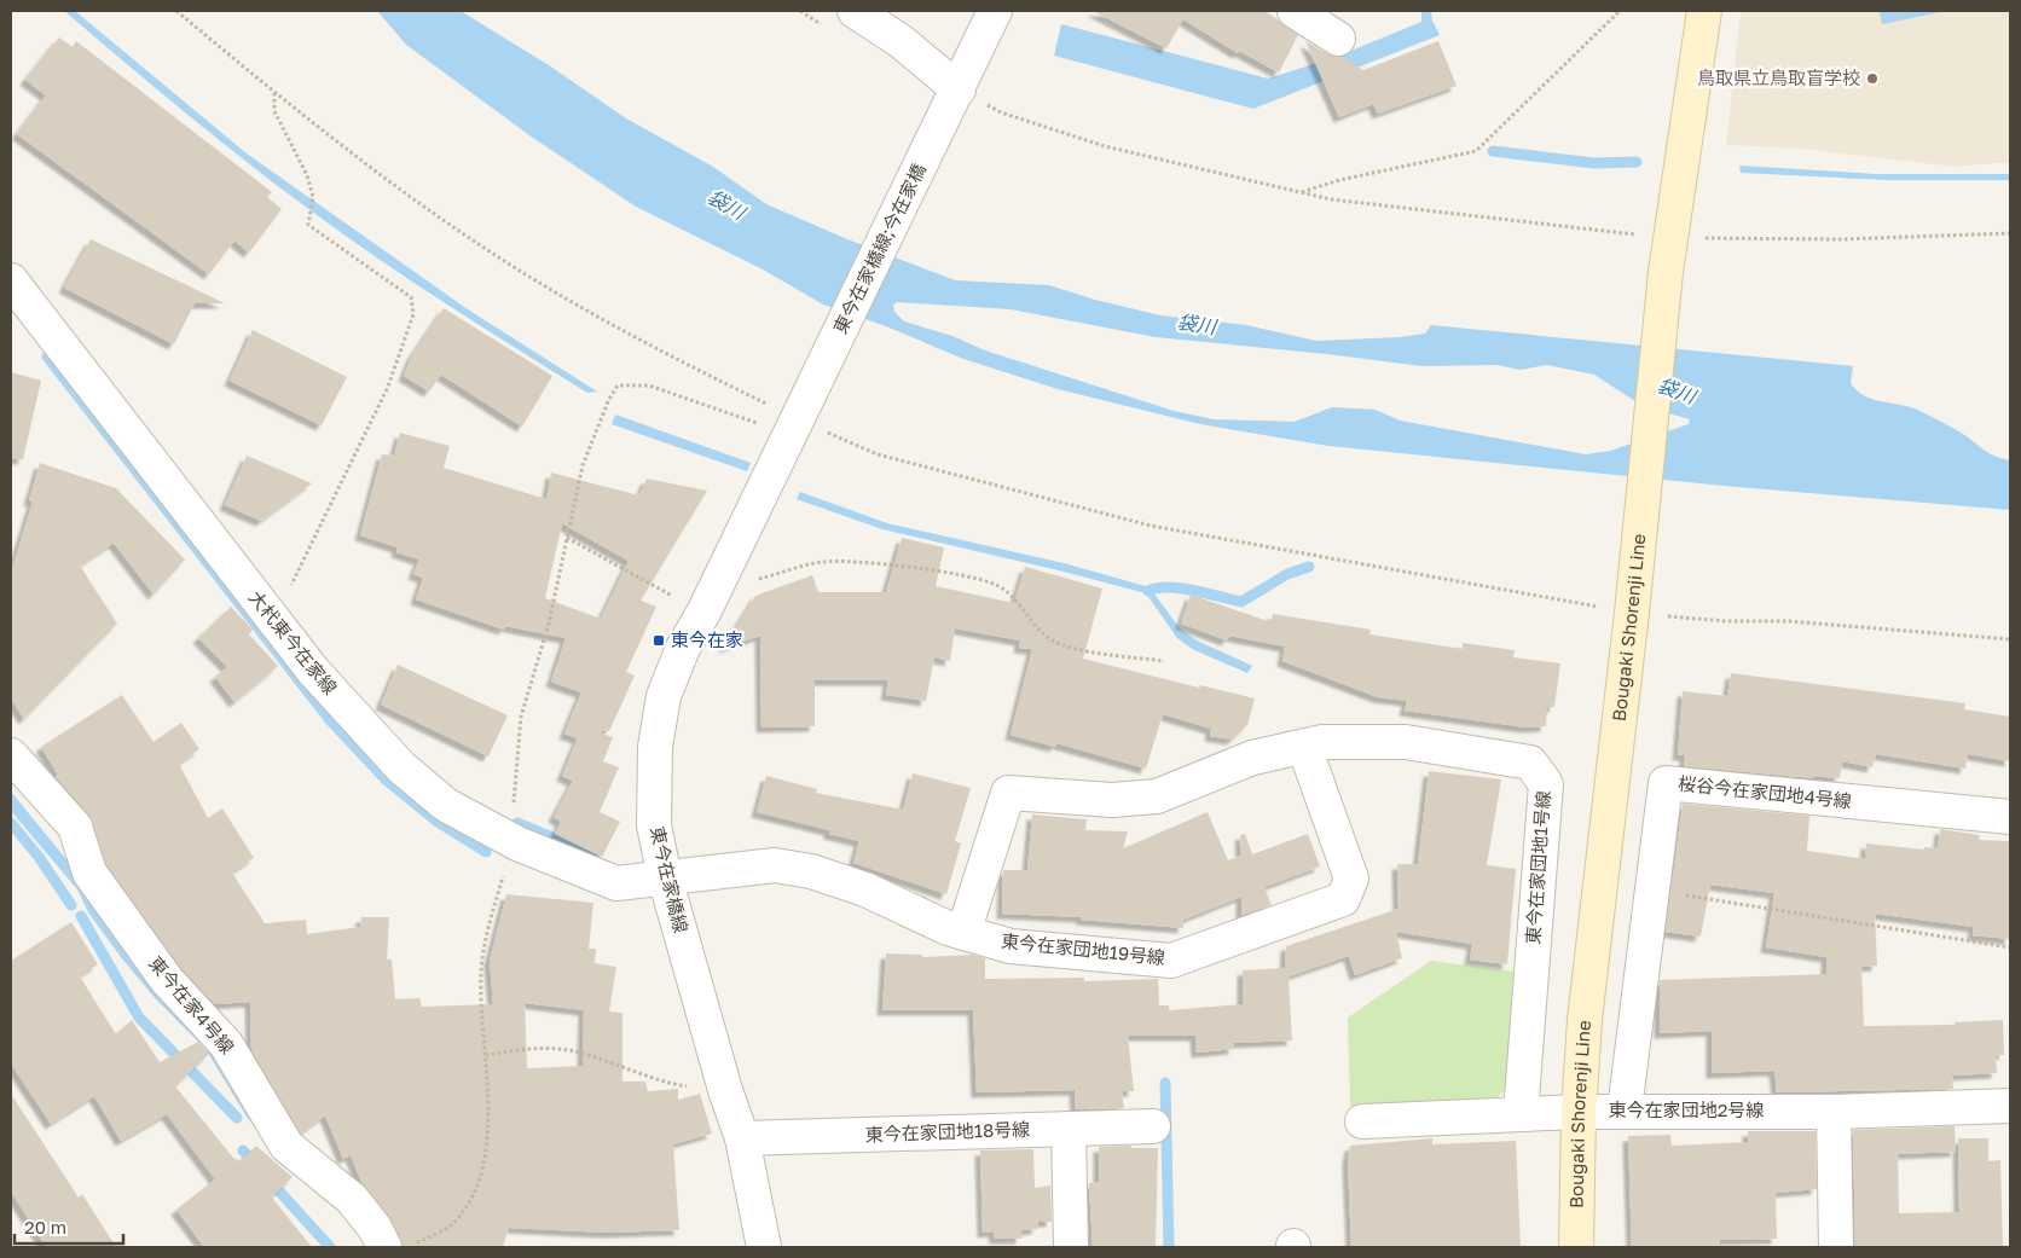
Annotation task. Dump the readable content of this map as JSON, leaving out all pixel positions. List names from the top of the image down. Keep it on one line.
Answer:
{"streets":{"main road":["Bougaki Shorenji Line"],"street":["東今在家橋線;今在家橋","大杙東今在家線","桜谷今在家団地4号線","東今在家団地1号線","東今在家橋線","東今在家団地19号線","東今在家4号線","東今在家団地2号線","東今在家団地18号線"]},"crossings":[["東今在家橋線;今在家橋","東今在家橋線"],["Bougaki Shorenji Line","東今在家団地2号線"],["大杙東今在家線","東今在家橋線"],["大杙東今在家線","東今在家団地19号線"],["桜谷今在家団地4号線","東今在家団地2号線"],["東今在家団地1号線","東今在家団地19号線"],["東今在家団地1号線","東今在家団地2号線"],["東今在家橋線","東今在家団地19号線"],["東今在家橋線","東今在家団地18号線"]],"water":["袋川"],"places":{"other":["鳥取県立鳥取盲学校"],"transit":["東今在家"]},"scale_bar":"20 m"}
